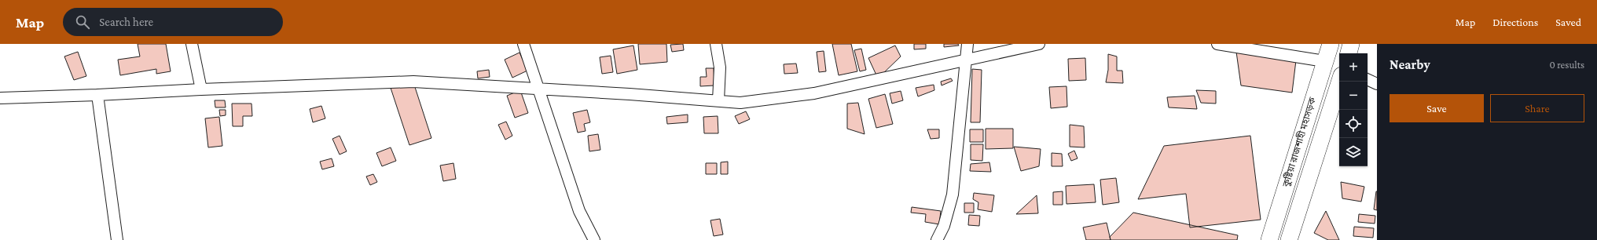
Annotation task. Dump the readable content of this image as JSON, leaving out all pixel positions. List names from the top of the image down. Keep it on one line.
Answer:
{"streets":{"highway":["কুষ্টিয়া রাজশাহী মহাসড়ক"]},"page":{"header":"Map","search":"Search here","nav":["Map","Directions","Saved"],"heading":["Nearby","0 results"],"map_buttons":["+","−"],"buttons":["Save","Share"]}}
